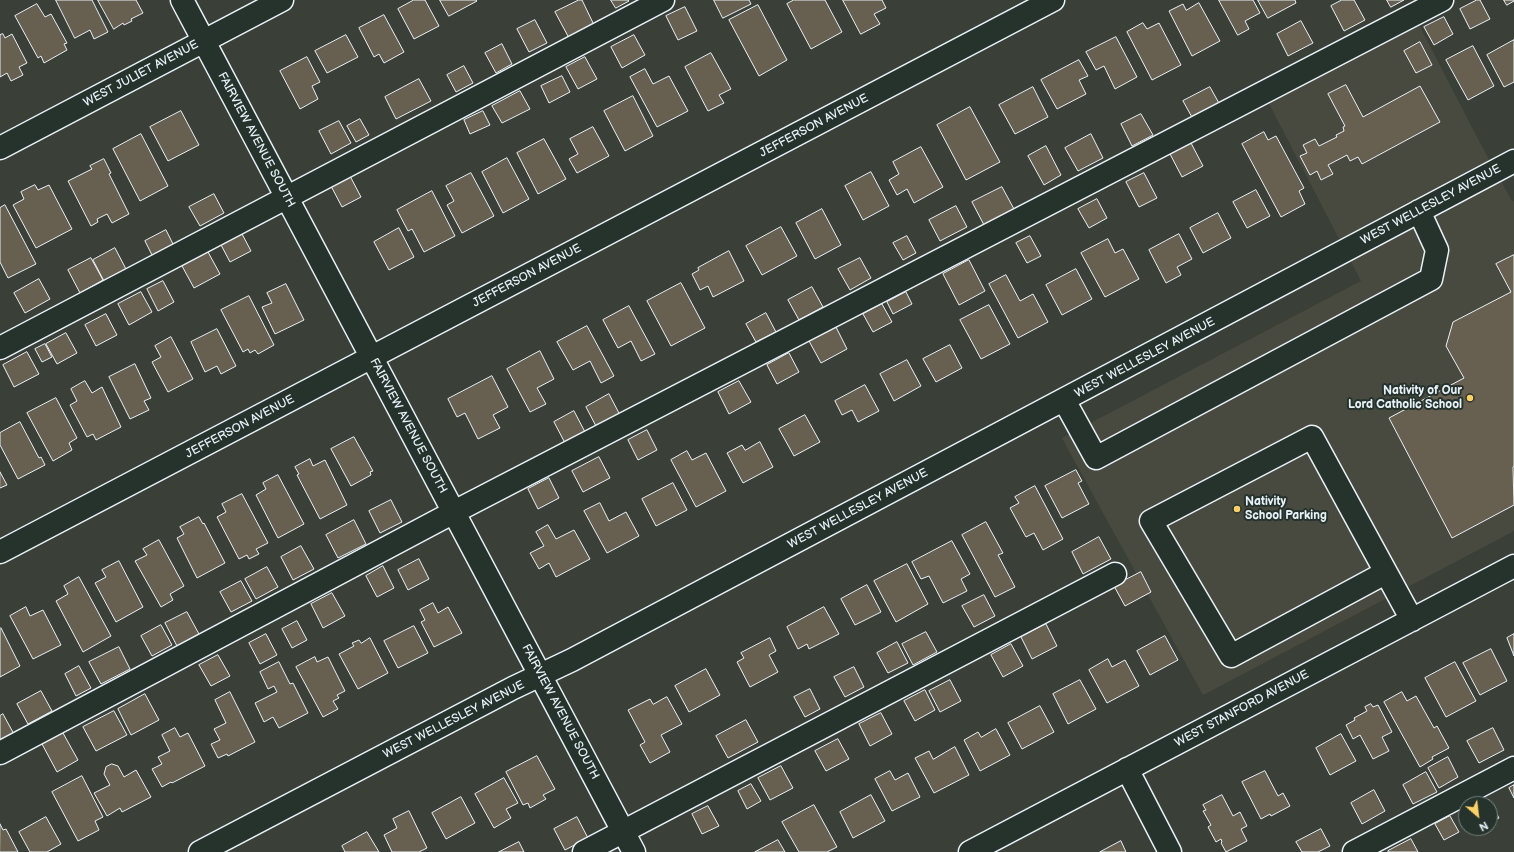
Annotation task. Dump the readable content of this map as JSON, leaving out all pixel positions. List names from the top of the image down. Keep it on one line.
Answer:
{"streets":{"street":["WEST JULIET AVENUE","JEFFERSON AVENUE","FAIRVIEW AVENUE SOUTH","WEST WELLESLEY AVENUE","WEST STANFORD AVENUE"]},"crossings":[["WEST JULIET AVENUE","FAIRVIEW AVENUE SOUTH"],["JEFFERSON AVENUE","FAIRVIEW AVENUE SOUTH"],["FAIRVIEW AVENUE SOUTH","WEST WELLESLEY AVENUE"]],"places":["Nativity of Our Lord Catholic School","Nativity School Parking"],"north":"bottom right"}
